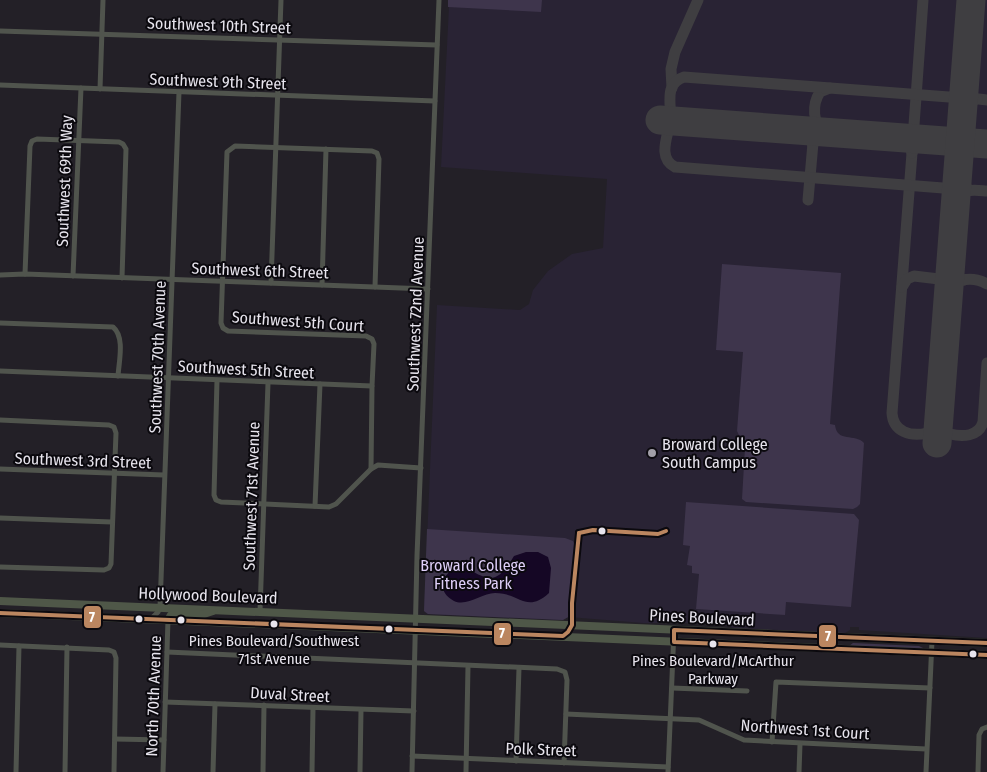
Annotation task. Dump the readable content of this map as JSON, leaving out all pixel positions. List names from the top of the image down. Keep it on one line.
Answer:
{"streets":{"highway":["Hollywood Boulevard","Pines Boulevard"],"street":["Southwest 10th Street","Southwest 9th Street","Southwest 69th Way","Southwest 6th Street","Southwest 72nd Avenue","Southwest 5th Court","Southwest 70th Avenue","Southwest 5th Street","Southwest 3rd Street","Southwest 71st Avenue","Duval Street","North 70th Avenue","Northwest 1st Court","Polk Street"]},"crossings":[["Southwest 10th Street","Southwest 72nd Avenue"],["Southwest 9th Street","Southwest 69th Way"],["Southwest 9th Street","Southwest 72nd Avenue"],["Southwest 9th Street","Southwest 70th Avenue"],["Southwest 69th Way","Southwest 6th Street"],["Southwest 6th Street","Southwest 72nd Avenue"],["Southwest 6th Street","Southwest 5th Court"],["Southwest 6th Street","Southwest 70th Avenue"],["Southwest 72nd Avenue","Hollywood Boulevard"],["Southwest 72nd Avenue","Pines Boulevard"],["Southwest 72nd Avenue","Duval Street"],["Southwest 72nd Avenue","Polk Street"],["Southwest 5th Court","Southwest 5th Street"],["Southwest 70th Avenue","Southwest 5th Street"],["Southwest 70th Avenue","Southwest 3rd Street"],["Southwest 70th Avenue","Hollywood Boulevard"],["Southwest 5th Street","Southwest 71st Avenue"],["Southwest 71st Avenue","Hollywood Boulevard"],["Hollywood Boulevard","Pines Boulevard"],["Hollywood Boulevard","North 70th Avenue"],["Duval Street","North 70th Avenue"]],"parks":["Broward College Fitness Park"],"places":["Broward College South Campus","Pines Boulevard/Southwest 71st Avenue","Pines Boulevard/McArthur Parkway"],"lines":["transit line 7"]}
